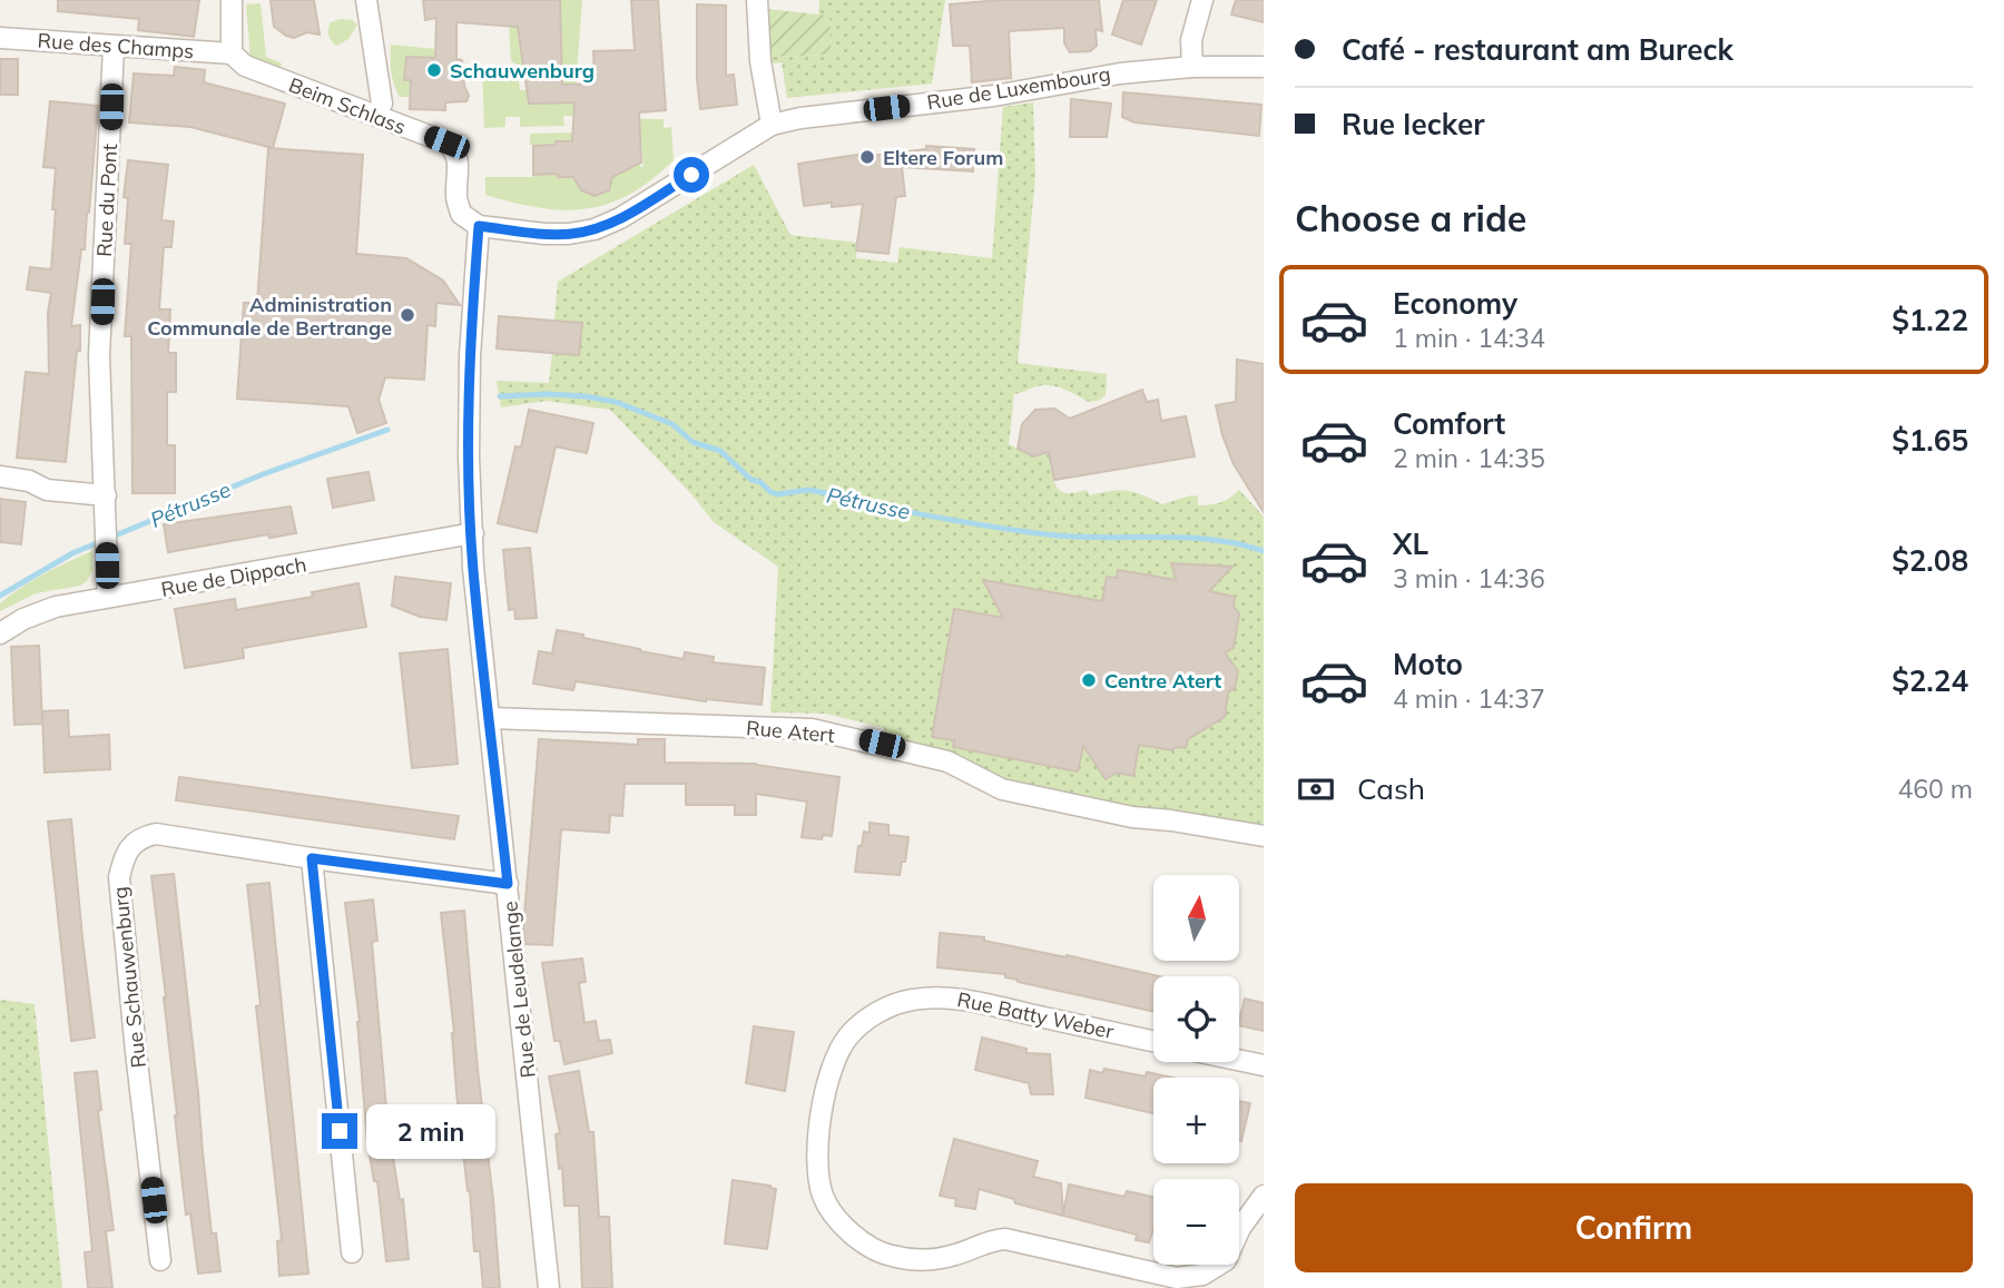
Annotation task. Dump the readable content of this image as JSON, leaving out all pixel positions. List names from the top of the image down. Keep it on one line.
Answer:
{"streets":{"street":["Rue des Champs","Rue de Luxembourg","Beim Schlass","Rue du Pont","Rue de Dippach","Rue Atert","Rue Schauwenburg","Rue de Leudelange","Rue Batty Weber"]},"crossings":[["Rue des Champs","Beim Schlass"],["Rue des Champs","Rue du Pont"],["Rue de Luxembourg","Beim Schlass"],["Rue de Luxembourg","Rue de Leudelange"],["Beim Schlass","Rue de Leudelange"],["Rue du Pont","Rue de Dippach"],["Rue de Dippach","Rue de Leudelange"],["Rue Atert","Rue de Leudelange"],["Rue Schauwenburg","Rue de Leudelange"]],"water":["Pétrusse"],"places":["Schauwenburg","Eltere Forum","Administration Communale de Bertrange","Centre Atert"],"north":"top","page":{"banner":["Café - restaurant am Bureck","Rue Iecker"],"heading":"Choose a ride","list":[{"name":"Economy","note":"1 min · 14:34","value":"$1.22"},{"name":"Comfort","note":"2 min · 14:35","value":"$1.65"},{"name":"XL","note":"3 min · 14:36","value":"$2.08"},{"name":"Moto","note":"4 min · 14:37","value":"$2.24"}],"pay":["Cash","460 m"],"map_buttons":["+","−"],"bubble":"2 min","buttons":"Confirm"}}
